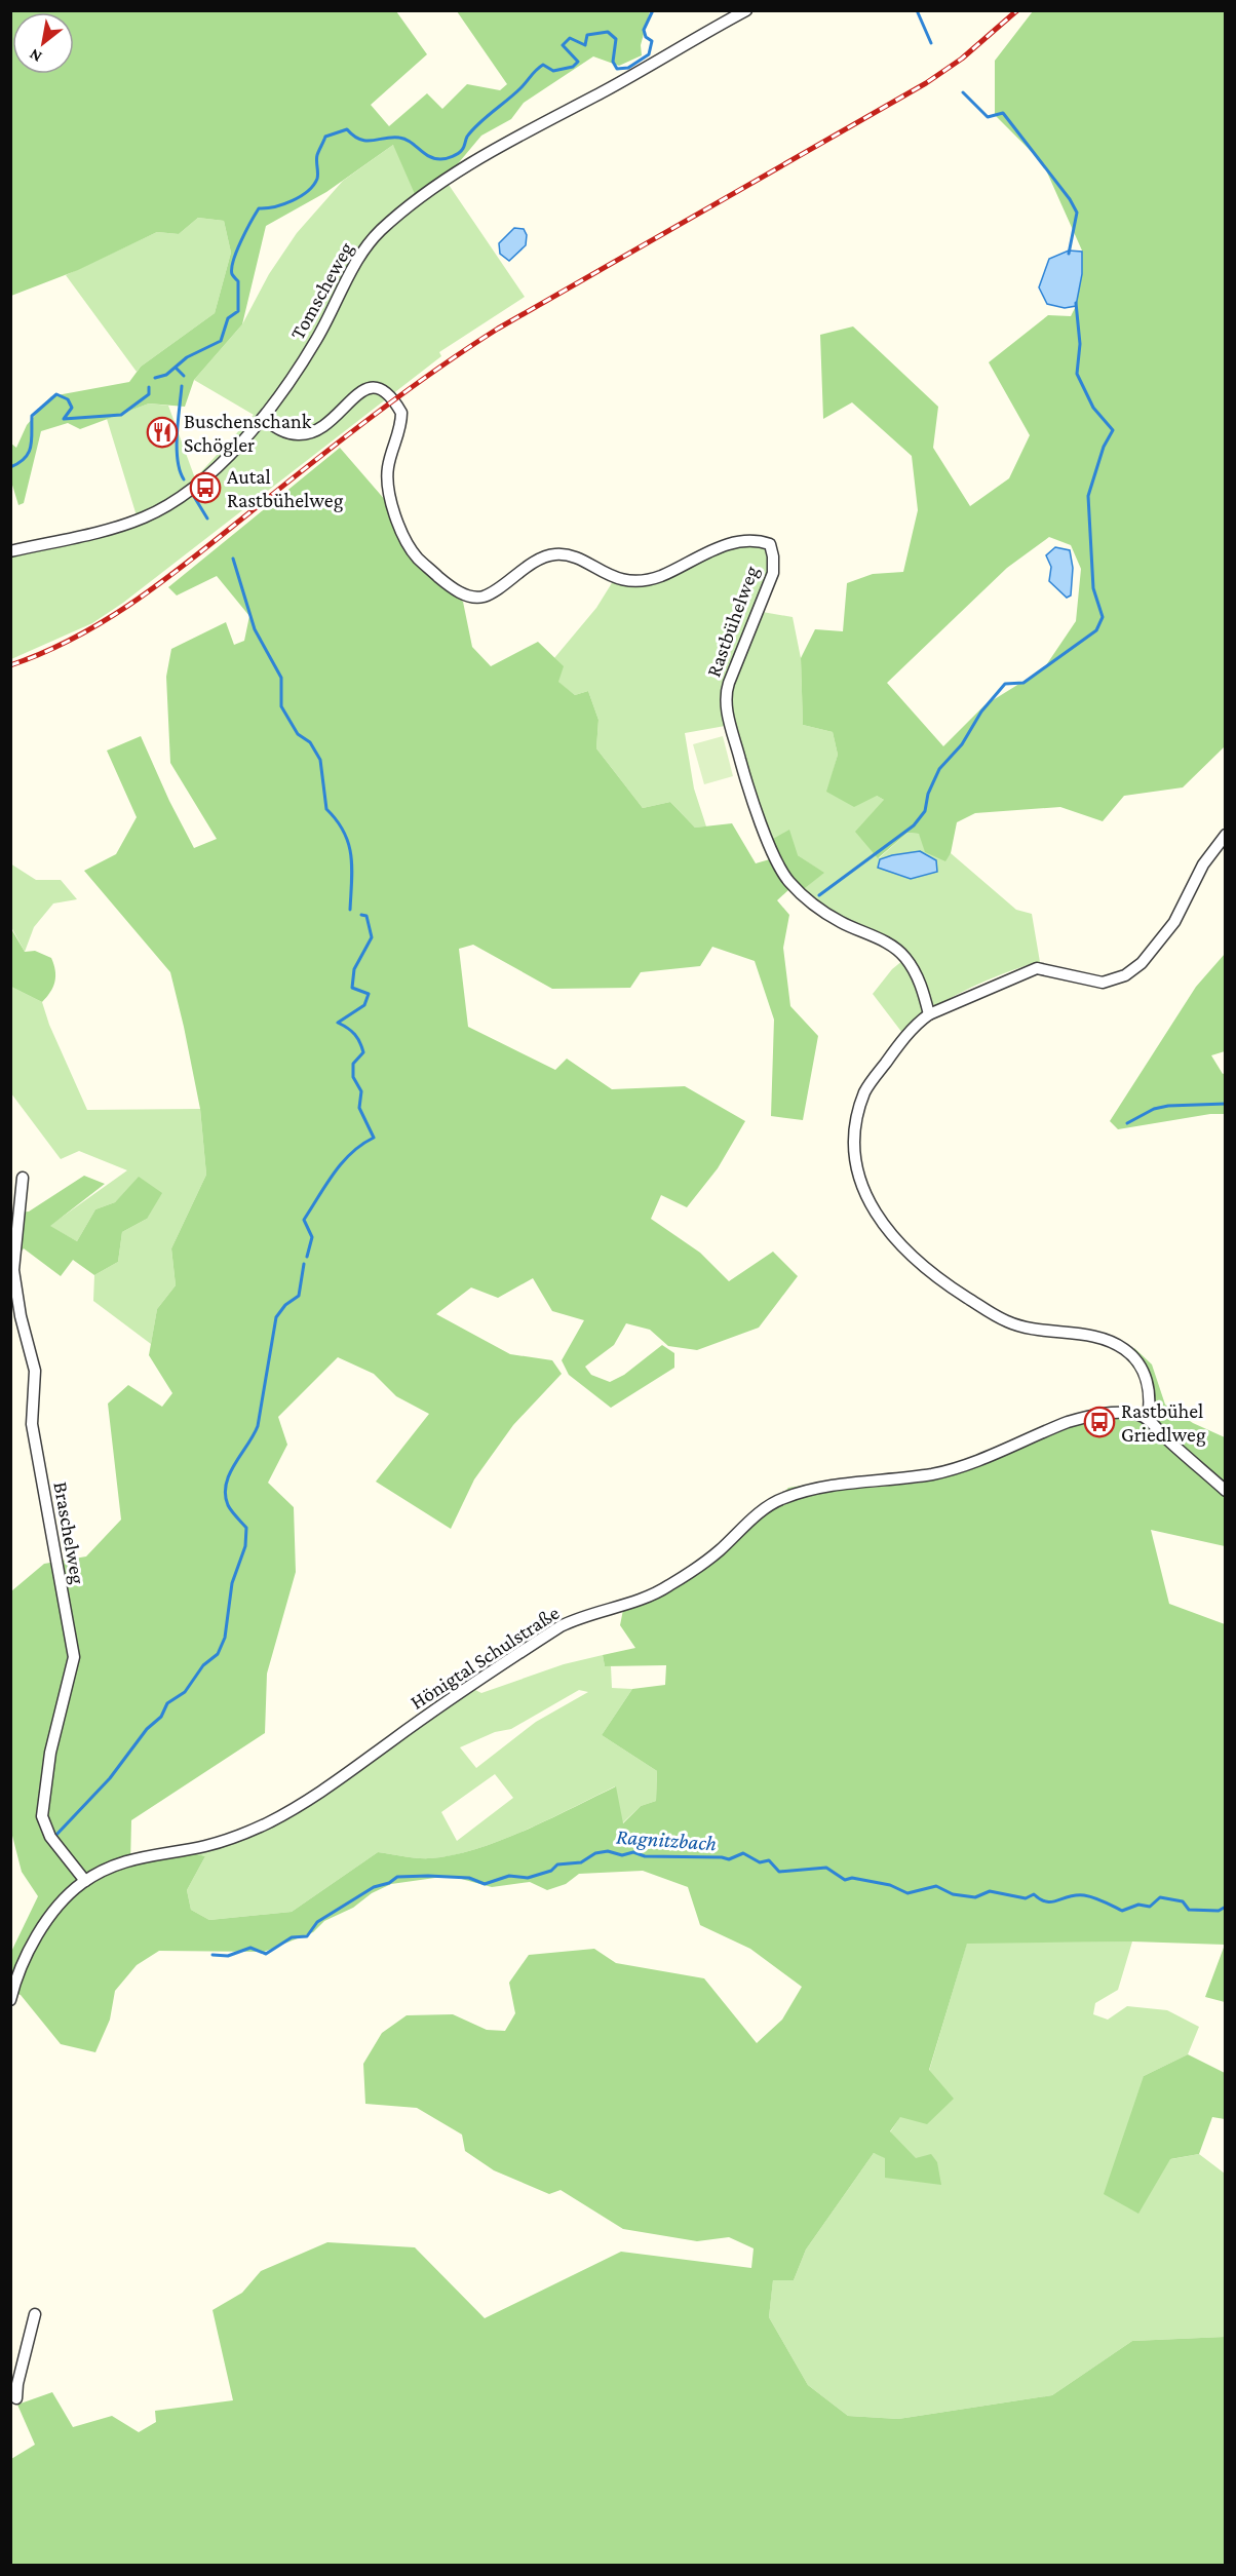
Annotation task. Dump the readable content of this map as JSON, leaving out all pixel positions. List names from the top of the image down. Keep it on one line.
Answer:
{"streets":{"street":["Tomscheweg","Rastbühelweg","Braschelweg","Hönigtal Schulstraße"]},"crossings":[["Tomscheweg","Rastbühelweg"],["Braschelweg","Hönigtal Schulstraße"]],"water":["Ragnitzbach"],"places":{"restaurant":["Buschenschank Schögler"],"bus stop":["Autal Rastbühelweg","Rastbühel Griedlweg"]},"north":"bottom left"}
